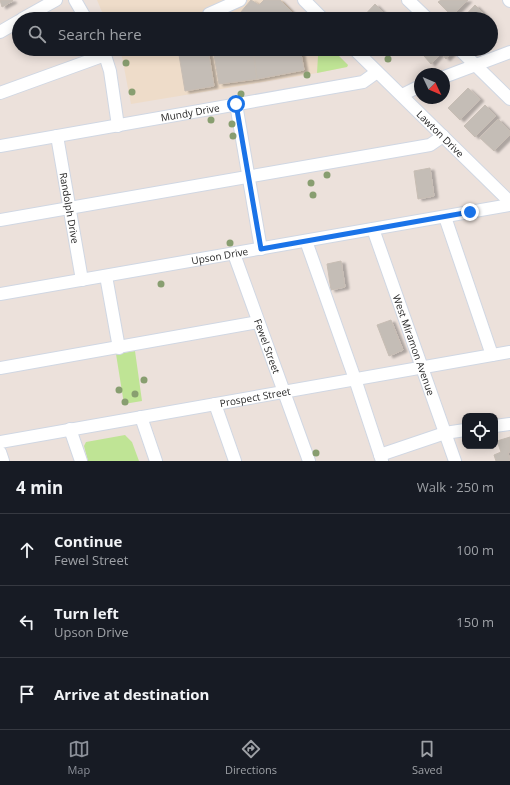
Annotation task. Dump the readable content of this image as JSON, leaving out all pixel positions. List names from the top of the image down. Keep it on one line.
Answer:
{"streets":{"street":["Mundy Drive","Lawton Drive","Randolph Drive","Upson Drive","West Miramon Avenue","Fewel Street","Prospect Street"]},"crossings":[["Mundy Drive","Lawton Drive"],["Mundy Drive","Randolph Drive"],["Randolph Drive","Upson Drive"],["Upson Drive","West Miramon Avenue"],["Upson Drive","Fewel Street"],["West Miramon Avenue","Prospect Street"],["Fewel Street","Prospect Street"]],"north":"bottom right","page":{"search":"Search here","heading":["4 min","Walk · 250 m"],"list":[["Continue","Fewel Street","100 m"],["Turn left","Upson Drive","150 m"],"Arrive at destination"],"nav":["Map","Directions","Saved"]}}
